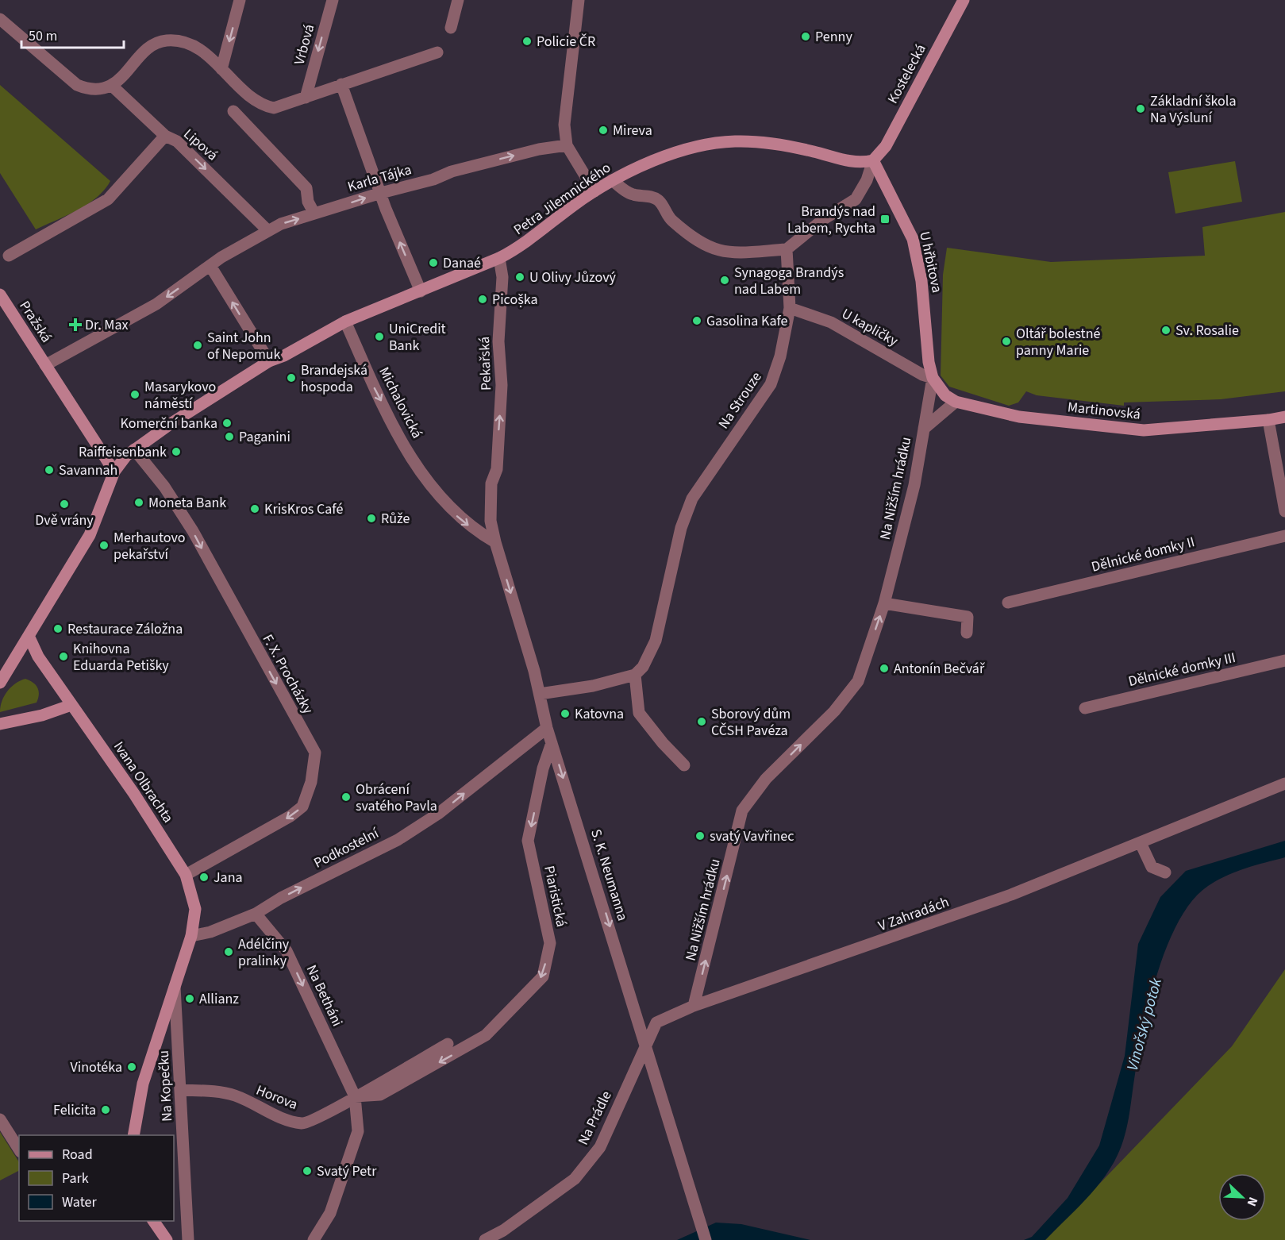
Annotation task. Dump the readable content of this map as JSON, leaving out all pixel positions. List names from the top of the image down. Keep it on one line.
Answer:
{"streets":{"main road":["Kostelecká","Petra Jilemnického","U hřbitova","Pražská","Martinovská","Ivana Olbrachta"],"street":["Vrbová","Lipová","Karla Tájka","U kapličky","Pekařská","Na Strouze","Michalovická","Na Nižším hrádku","Dělnické domky II","Dělnické domky III","F. X. Procházky","Podkostelní","S. K. Neumanna","Piaristická","V Zahradách","Na Betháni","Na Kopečku","Horova","Na Prádle"]},"crossings":[["Kostelecká","Petra Jilemnického"],["Kostelecká","U hřbitova"],["Lipová","Karla Tájka"],["Petra Jilemnického","U hřbitova"],["Petra Jilemnického","Pekařská"],["Petra Jilemnického","Michalovická"],["U hřbitova","U kapličky"],["U hřbitova","Martinovská"],["U hřbitova","Na Nižším hrádku"],["U kapličky","Na Strouze"],["U kapličky","Martinovská"],["U kapličky","Na Nižším hrádku"],["Pekařská","Michalovická"],["Pekařská","S. K. Neumanna"],["Michalovická","S. K. Neumanna"],["Martinovská","Na Nižším hrádku"],["Na Nižším hrádku","V Zahradách"],["F. X. Procházky","Ivana Olbrachta"],["Ivana Olbrachta","Podkostelní"],["Ivana Olbrachta","Na Kopečku"],["Podkostelní","S. K. Neumanna"],["Podkostelní","Na Betháni"],["S. K. Neumanna","Piaristická"],["S. K. Neumanna","Na Prádle"],["Piaristická","Na Betháni"],["Piaristická","Horova"],["Na Betháni","Horova"],["Na Kopečku","Horova"]],"one_way":["Karla Tájka","Pekařská","Michalovická","Na Nižším hrádku","Podkostelní","S. K. Neumanna","Piaristická","Na Betháni"],"water":["Vinořský potok"],"places":{"other":["Penny","Policie ČR","Základní škola Na Výsluní","Mireva","Danaé","U Olivy Jůzový","Synagoga Brandýs nad Labem","Picoṣ̌ka","Gasolina Kafe","Sv. Rosalie","UniCredit Bank","Oltář bolestné panny Marie","Saint John of Nepomuk","Brandejská hospoda","Masarykovo náměstí","Komerční banka","Paganini","Raiffeisenbank","Savannah","Moneta Bank","Dvě vrány","KrisKros Café","Růže","Merhautovo pekařství","Restaurace Záložna","Knihovna Eduarda Petišky","Antonín Bečvář","Katovna","Sborový dům CČSH Pavéza","Obrácení svatého Pavla","svatý Vavřinec","Jana","Adélčiny pralinky","Allianz","Vinotéka","Felicita","Svatý Petr"],"transit":["Brandýs nad Labem, Rychta"],"health":["Dr. Max"]},"legend":["Road","Park","Water"],"scale_bar":"50 m","north":"bottom right"}
